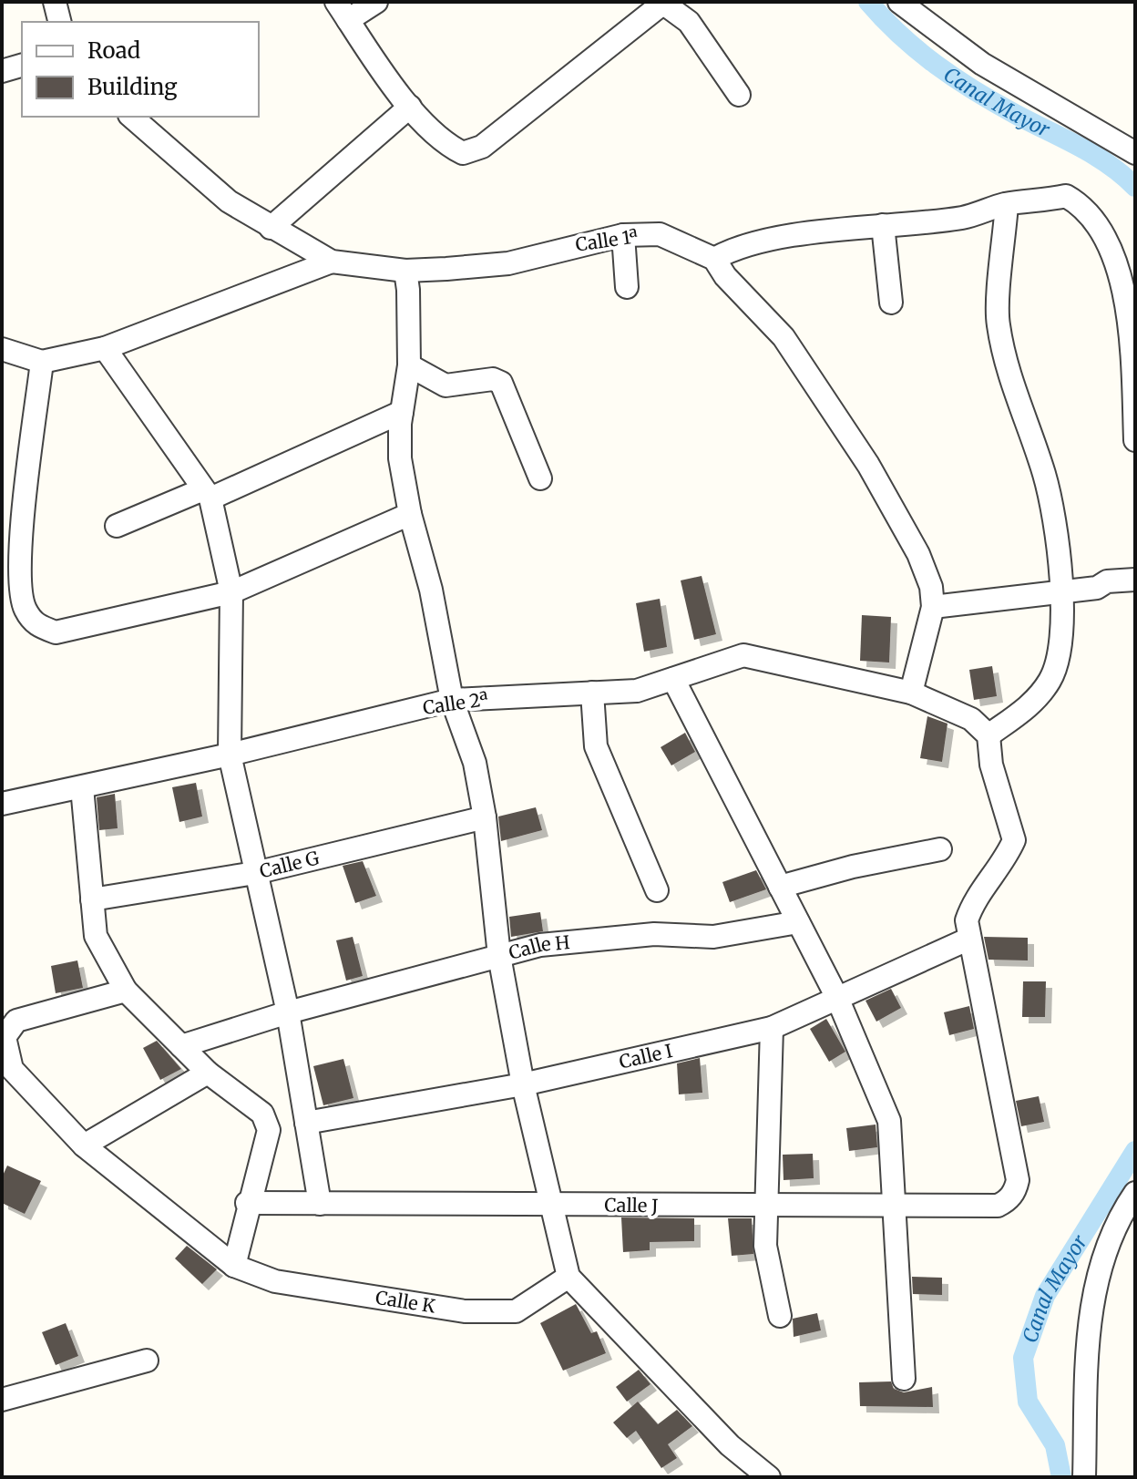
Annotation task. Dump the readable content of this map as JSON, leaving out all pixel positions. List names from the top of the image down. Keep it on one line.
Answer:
{"streets":{"street":["Calle 1ª","Calle 2ª","Calle G","Calle H","Calle I","Calle J","Calle K"]},"crossings":[["Calle 1ª","Calle 2ª"],["Calle I","Calle J"]],"water":["Canal Mayor"],"legend":["Road","Building"]}
